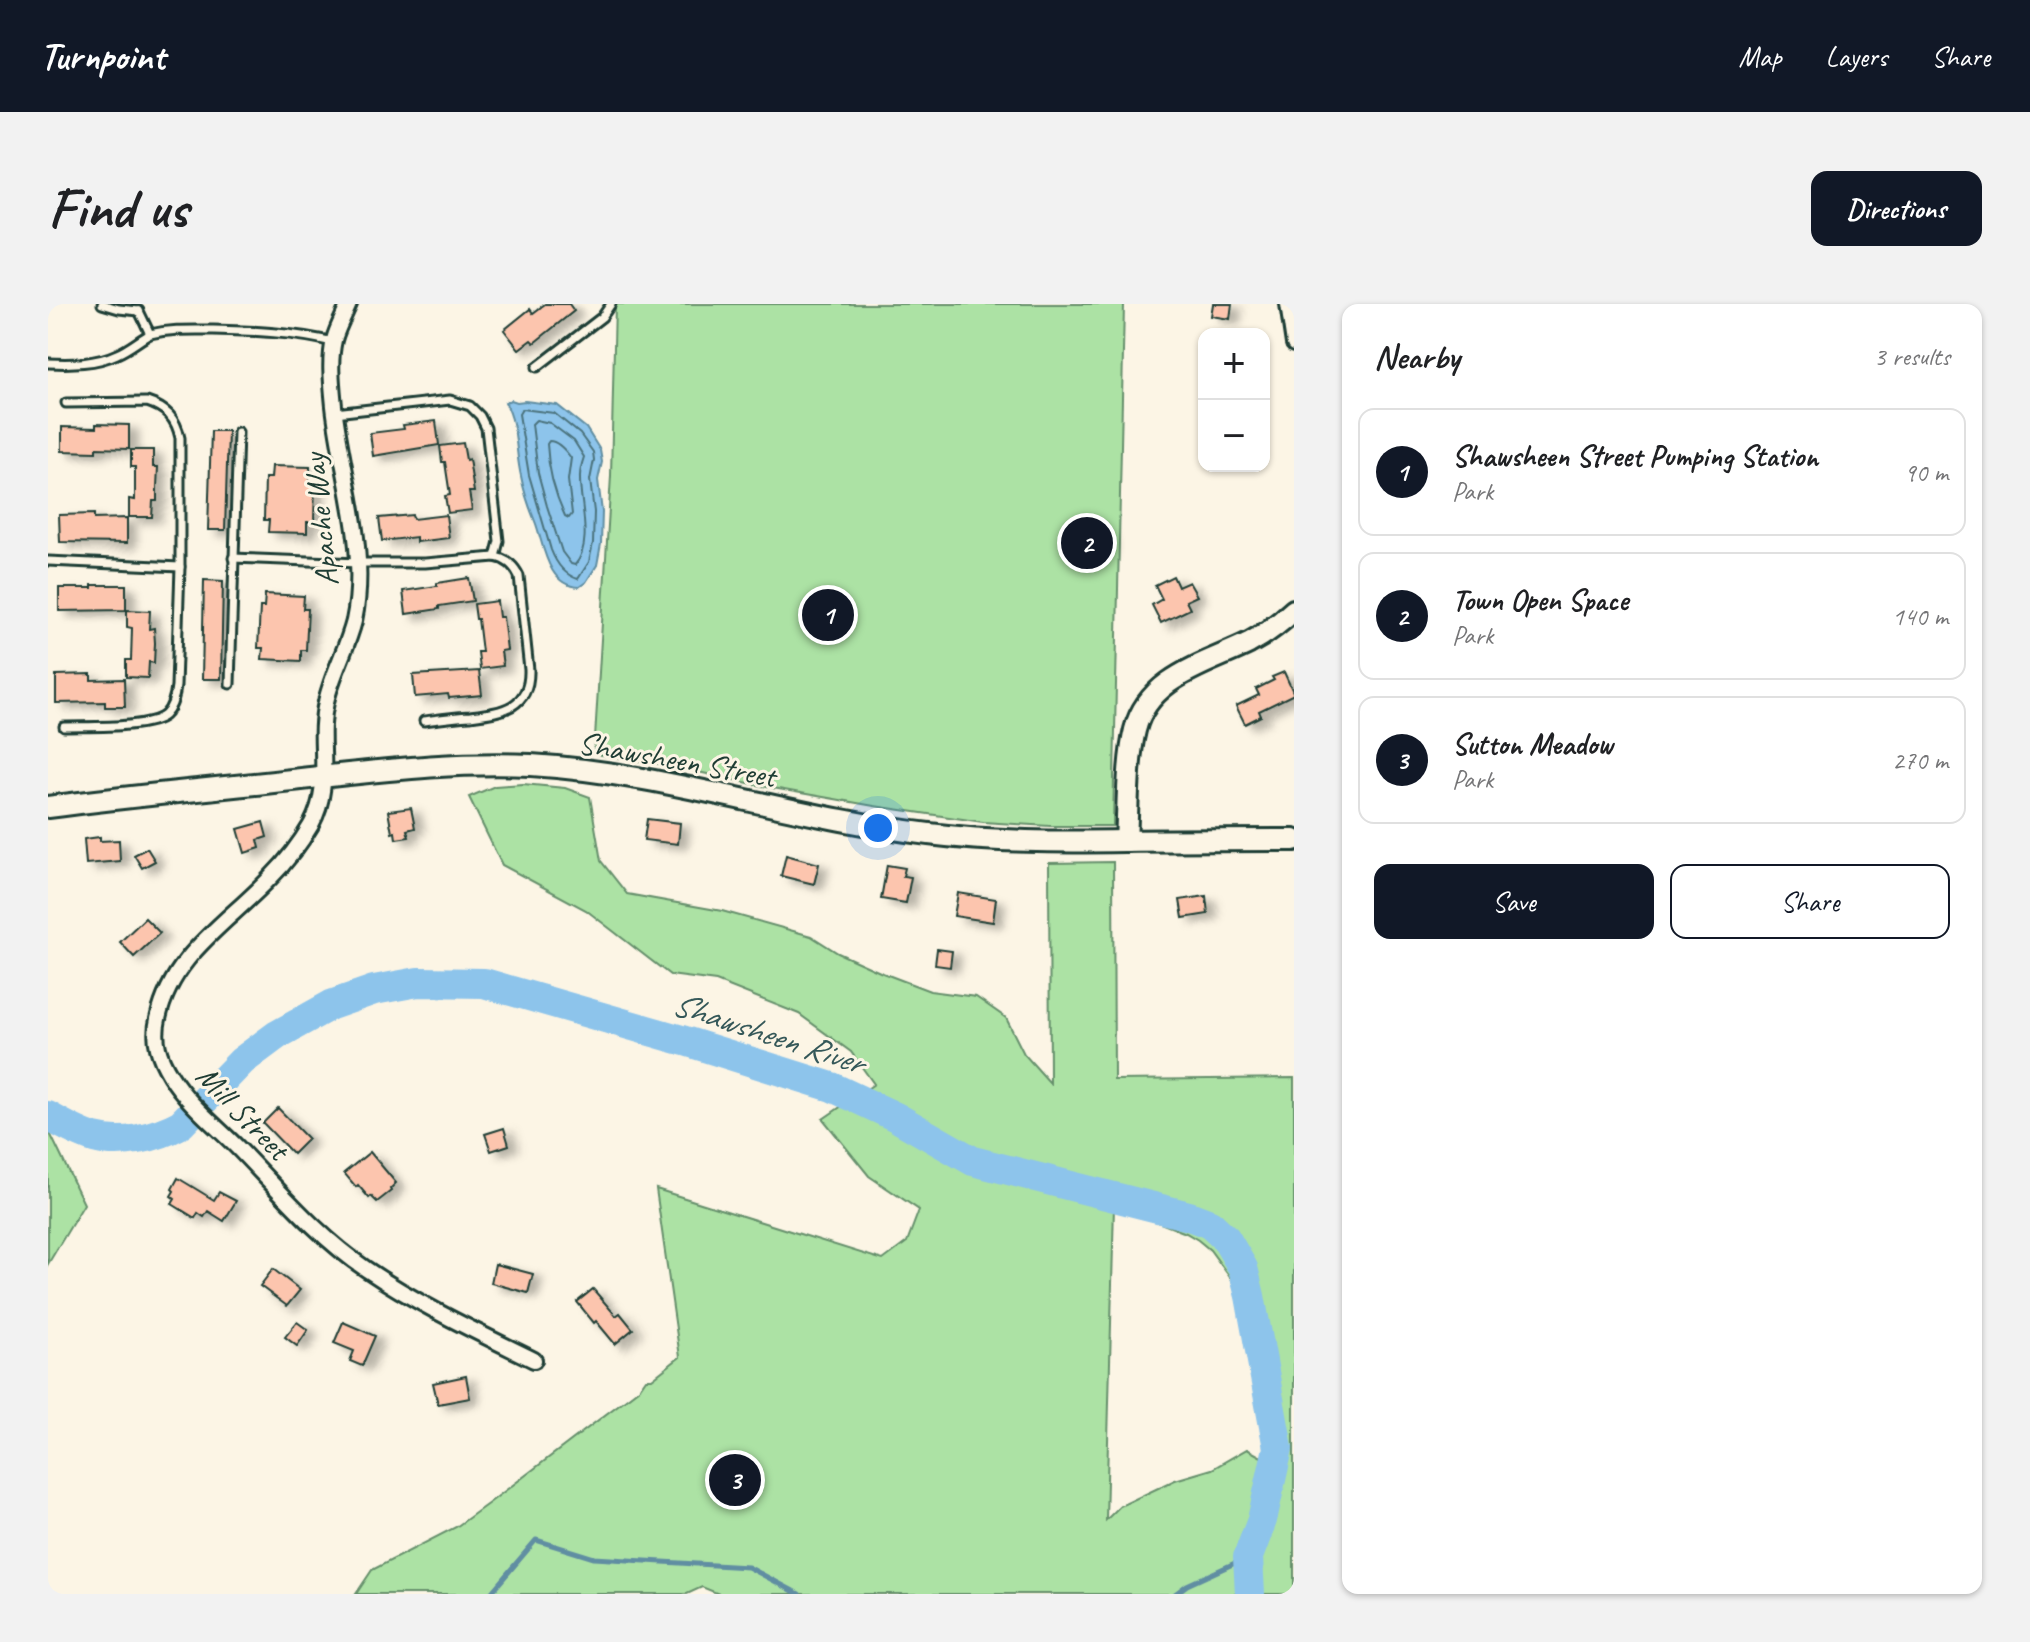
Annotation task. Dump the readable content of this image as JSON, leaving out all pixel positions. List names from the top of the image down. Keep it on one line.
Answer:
{"streets":{"main road":["Shawsheen Street"],"street":["Apache Way","Mill Street"]},"crossings":[["Apache Way","Shawsheen Street"],["Apache Way","Mill Street"],["Shawsheen Street","Mill Street"]],"water":["Shawsheen River"],"page":{"header":"Turnpoint","nav":["Map","Layers","Share"],"buttons":["Directions",["Save","Share"]],"title":"Find us","heading":["Nearby","3 results"],"map_buttons":["+","−"],"list":[{"mark":"1","name":"Shawsheen Street Pumping Station","note":"Park","value":"90 m"},{"mark":"2","name":"Town Open Space","note":"Park","value":"140 m"},{"mark":"3","name":"Sutton Meadow","note":"Park","value":"270 m"}],"pins":["2","1","3"]}}
